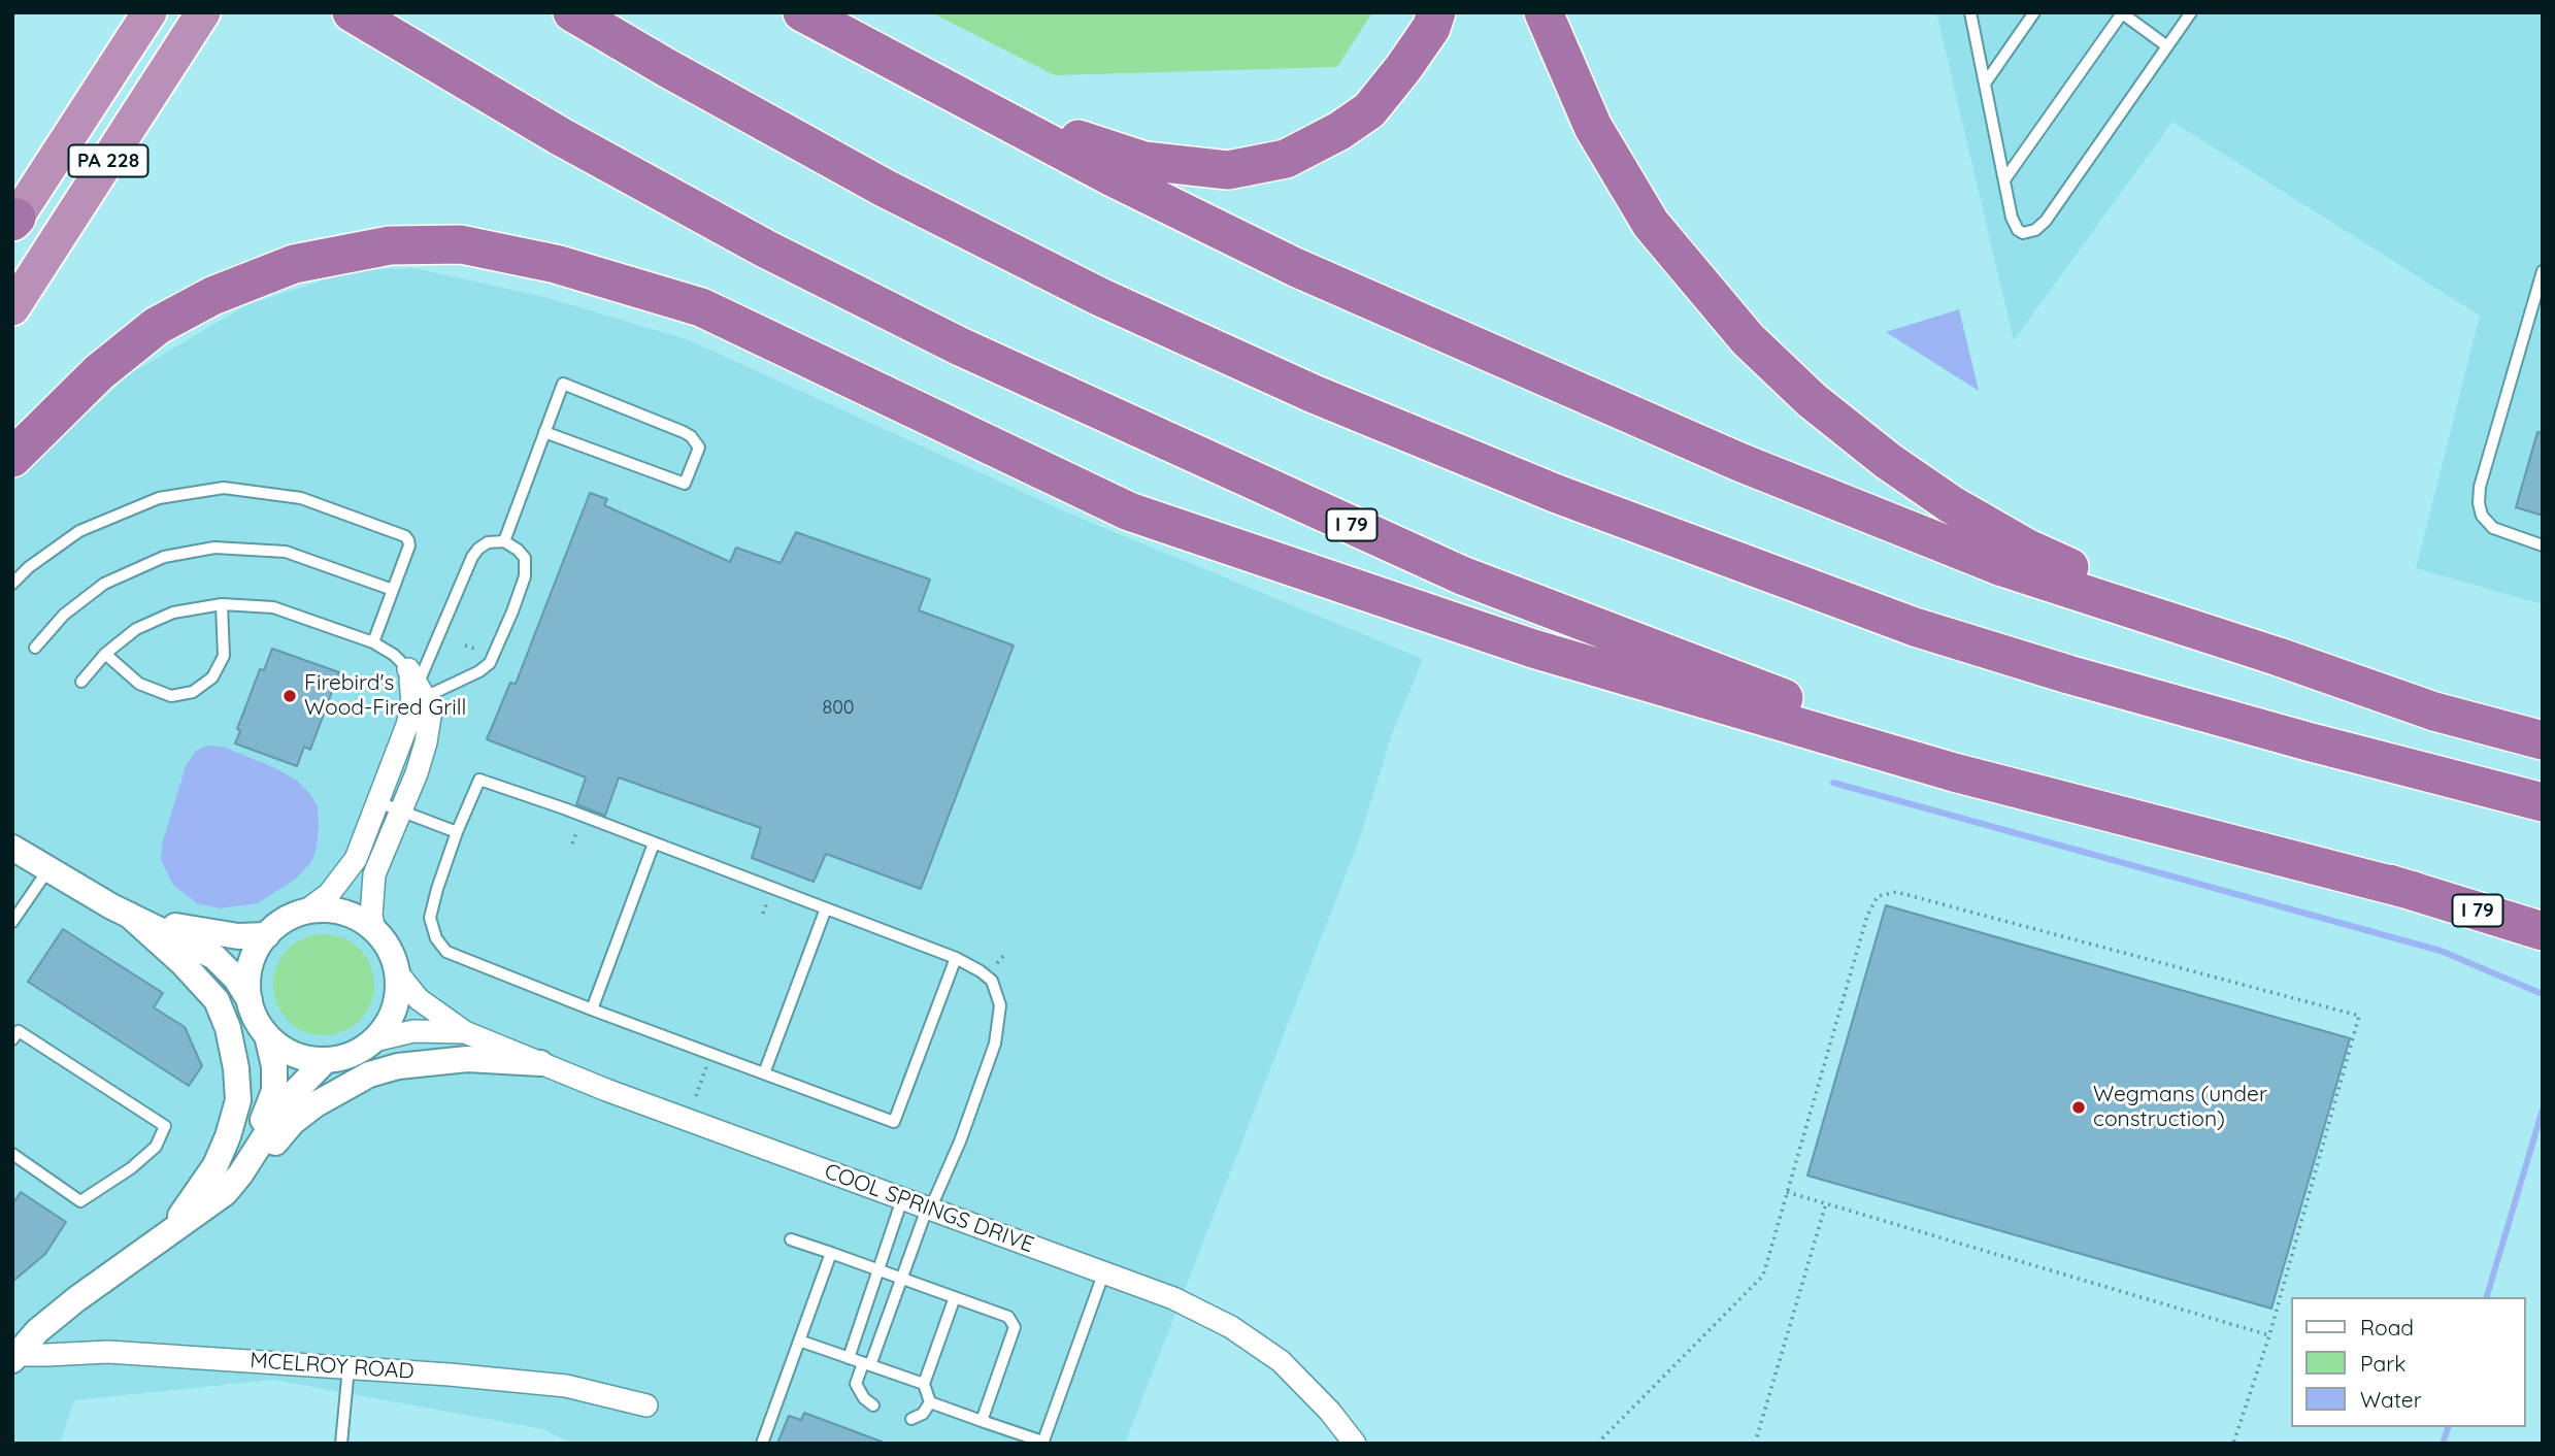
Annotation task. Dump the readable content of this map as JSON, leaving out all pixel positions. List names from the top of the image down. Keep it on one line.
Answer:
{"streets":{"highway":["PA 228","I 79"],"street":["COOL SPRINGS DRIVE","MCELROY ROAD"]},"places":["Firebird's Wood-Fired Grill","Wegmans (under construction)"],"house_numbers":["800"],"legend":["Road","Park","Water"]}
